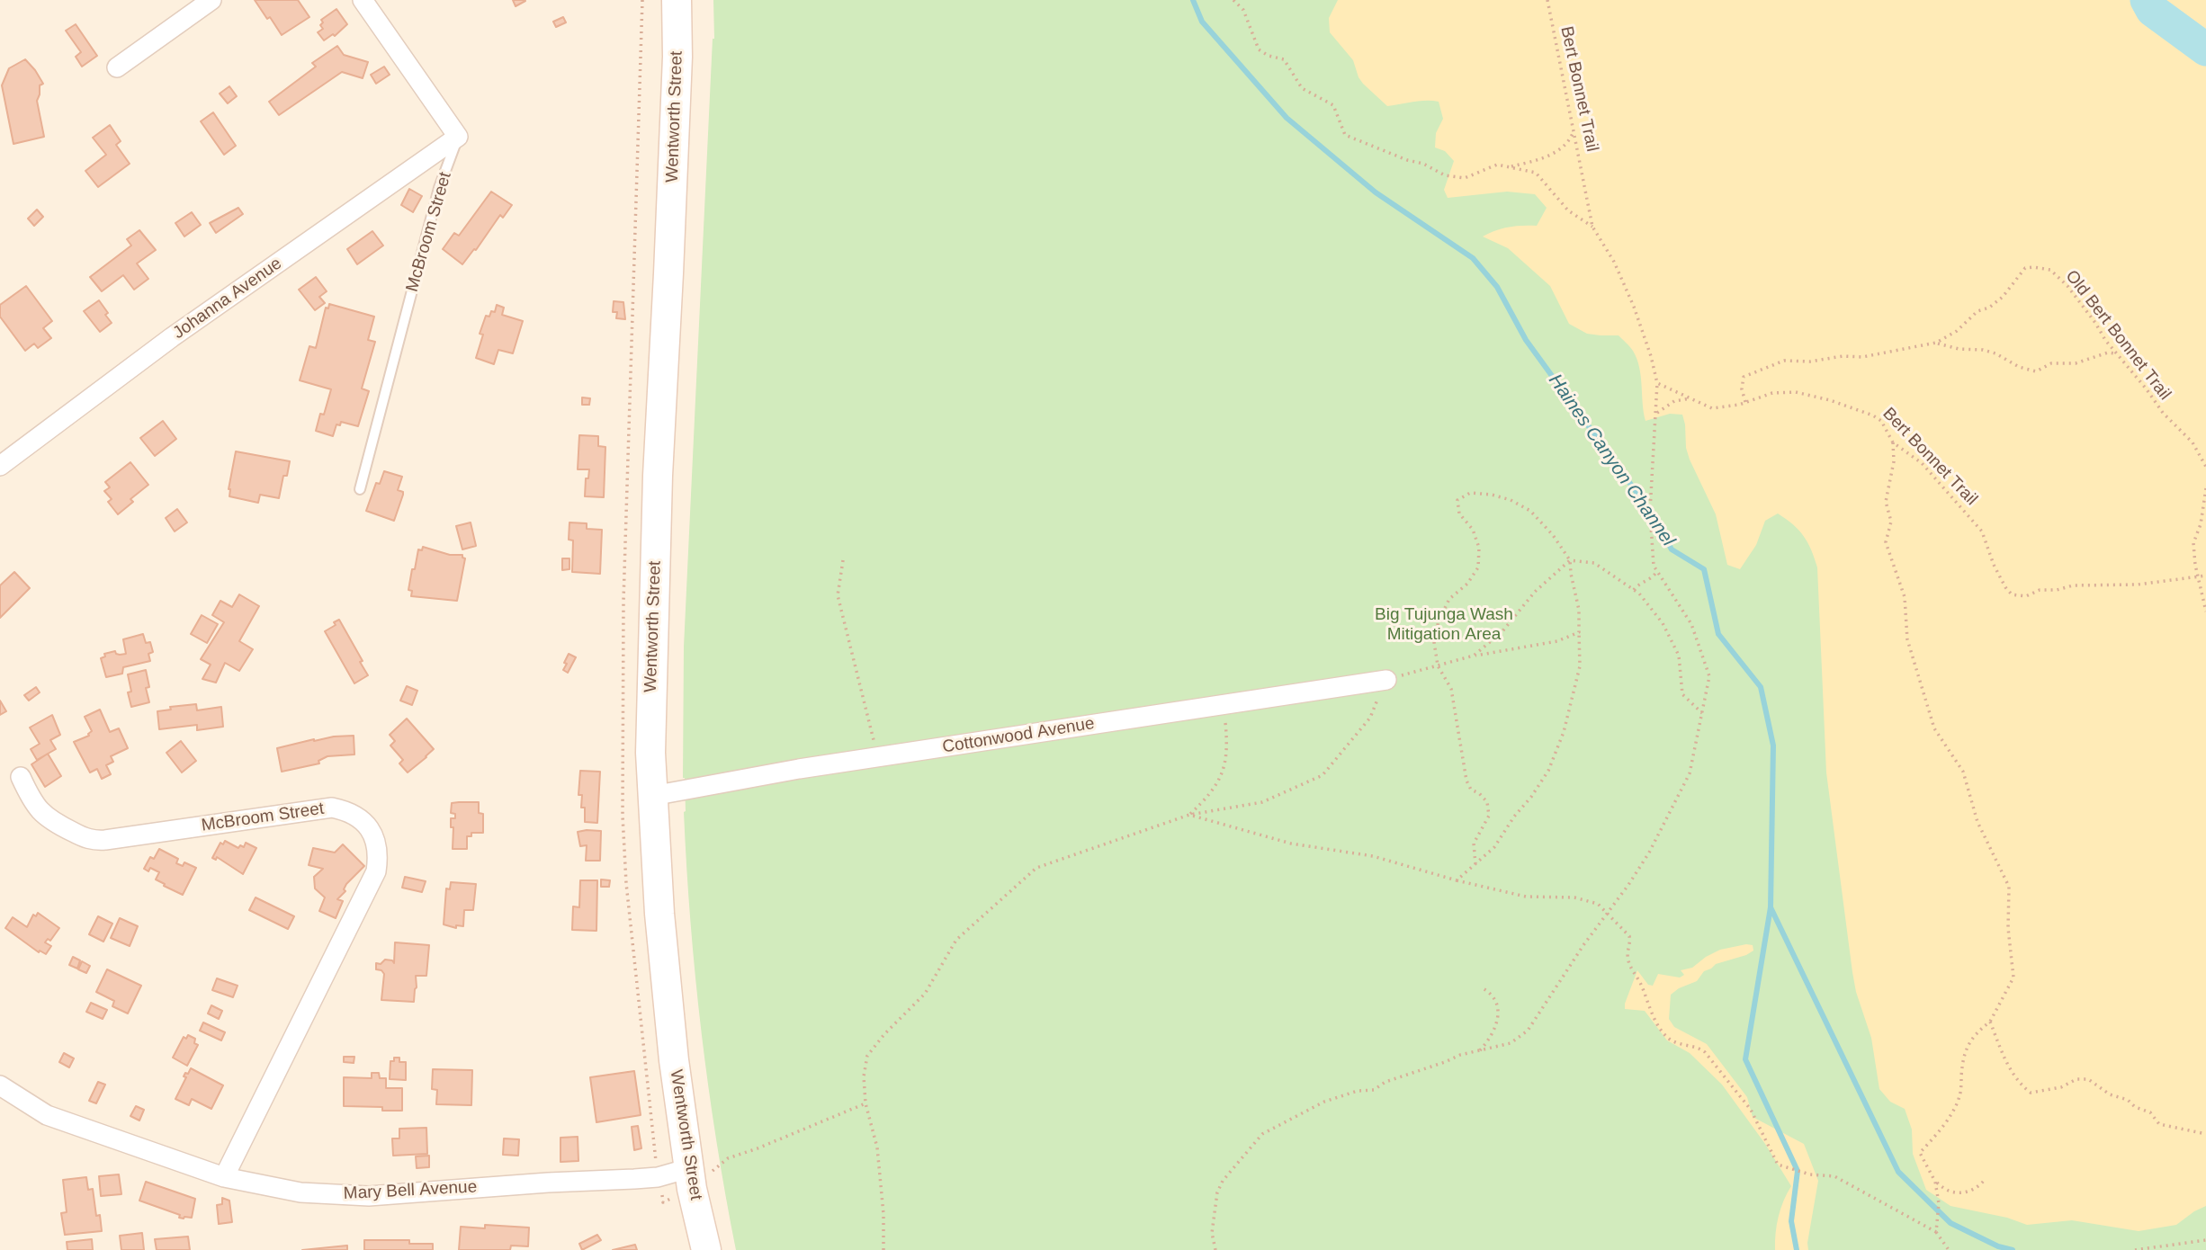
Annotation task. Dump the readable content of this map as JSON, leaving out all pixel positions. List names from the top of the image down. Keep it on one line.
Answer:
{"streets":{"main road":["Wentworth Street"],"street":["McBroom Street","Johanna Avenue","Cottonwood Avenue","Mary Bell Avenue"],"path":["Bert Bonnet Trail","Old Bert Bonnet Trail"]},"crossings":[["Bert Bonnet Trail","Old Bert Bonnet Trail"],["Wentworth Street","Cottonwood Avenue"],["Wentworth Street","Mary Bell Avenue"],["McBroom Street","Johanna Avenue"],["McBroom Street","Mary Bell Avenue"]],"water":["Haines Canyon Channel"],"parks":["Big Tujunga Wash Mitigation Area"]}
